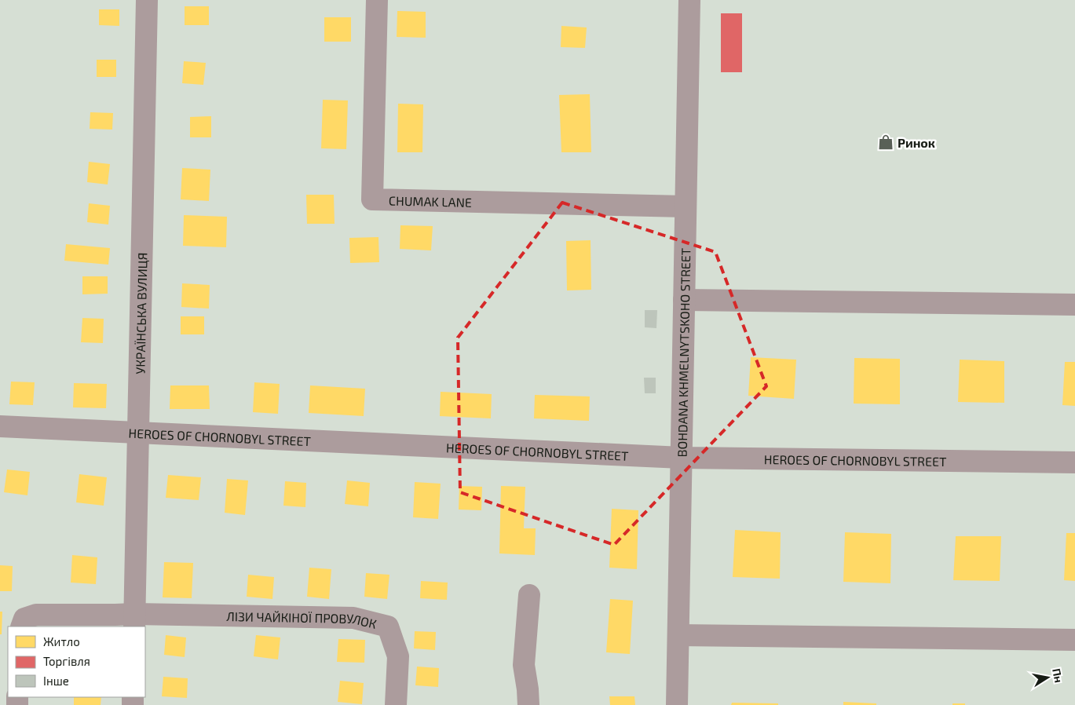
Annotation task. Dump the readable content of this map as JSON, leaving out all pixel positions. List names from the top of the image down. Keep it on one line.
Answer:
{"streets":{"street":["CHUMAK LANE","УКРАЇНСЬКА ВУЛИЦЯ","BOHDANA KHMELNYTSKOHO STREET","HEROES OF CHORNOBYL STREET","ЛІЗИ ЧАЙКІНОЇ ПРОВУЛОК"]},"crossings":[["CHUMAK LANE","BOHDANA KHMELNYTSKOHO STREET"],["УКРАЇНСЬКА ВУЛИЦЯ","HEROES OF CHORNOBYL STREET"],["УКРАЇНСЬКА ВУЛИЦЯ","ЛІЗИ ЧАЙКІНОЇ ПРОВУЛОК"],["BOHDANA KHMELNYTSKOHO STREET","HEROES OF CHORNOBYL STREET"]],"places":{"shop":["Ринок"]},"legend":["Житло","Торгівля","Інше"],"north":"right"}
